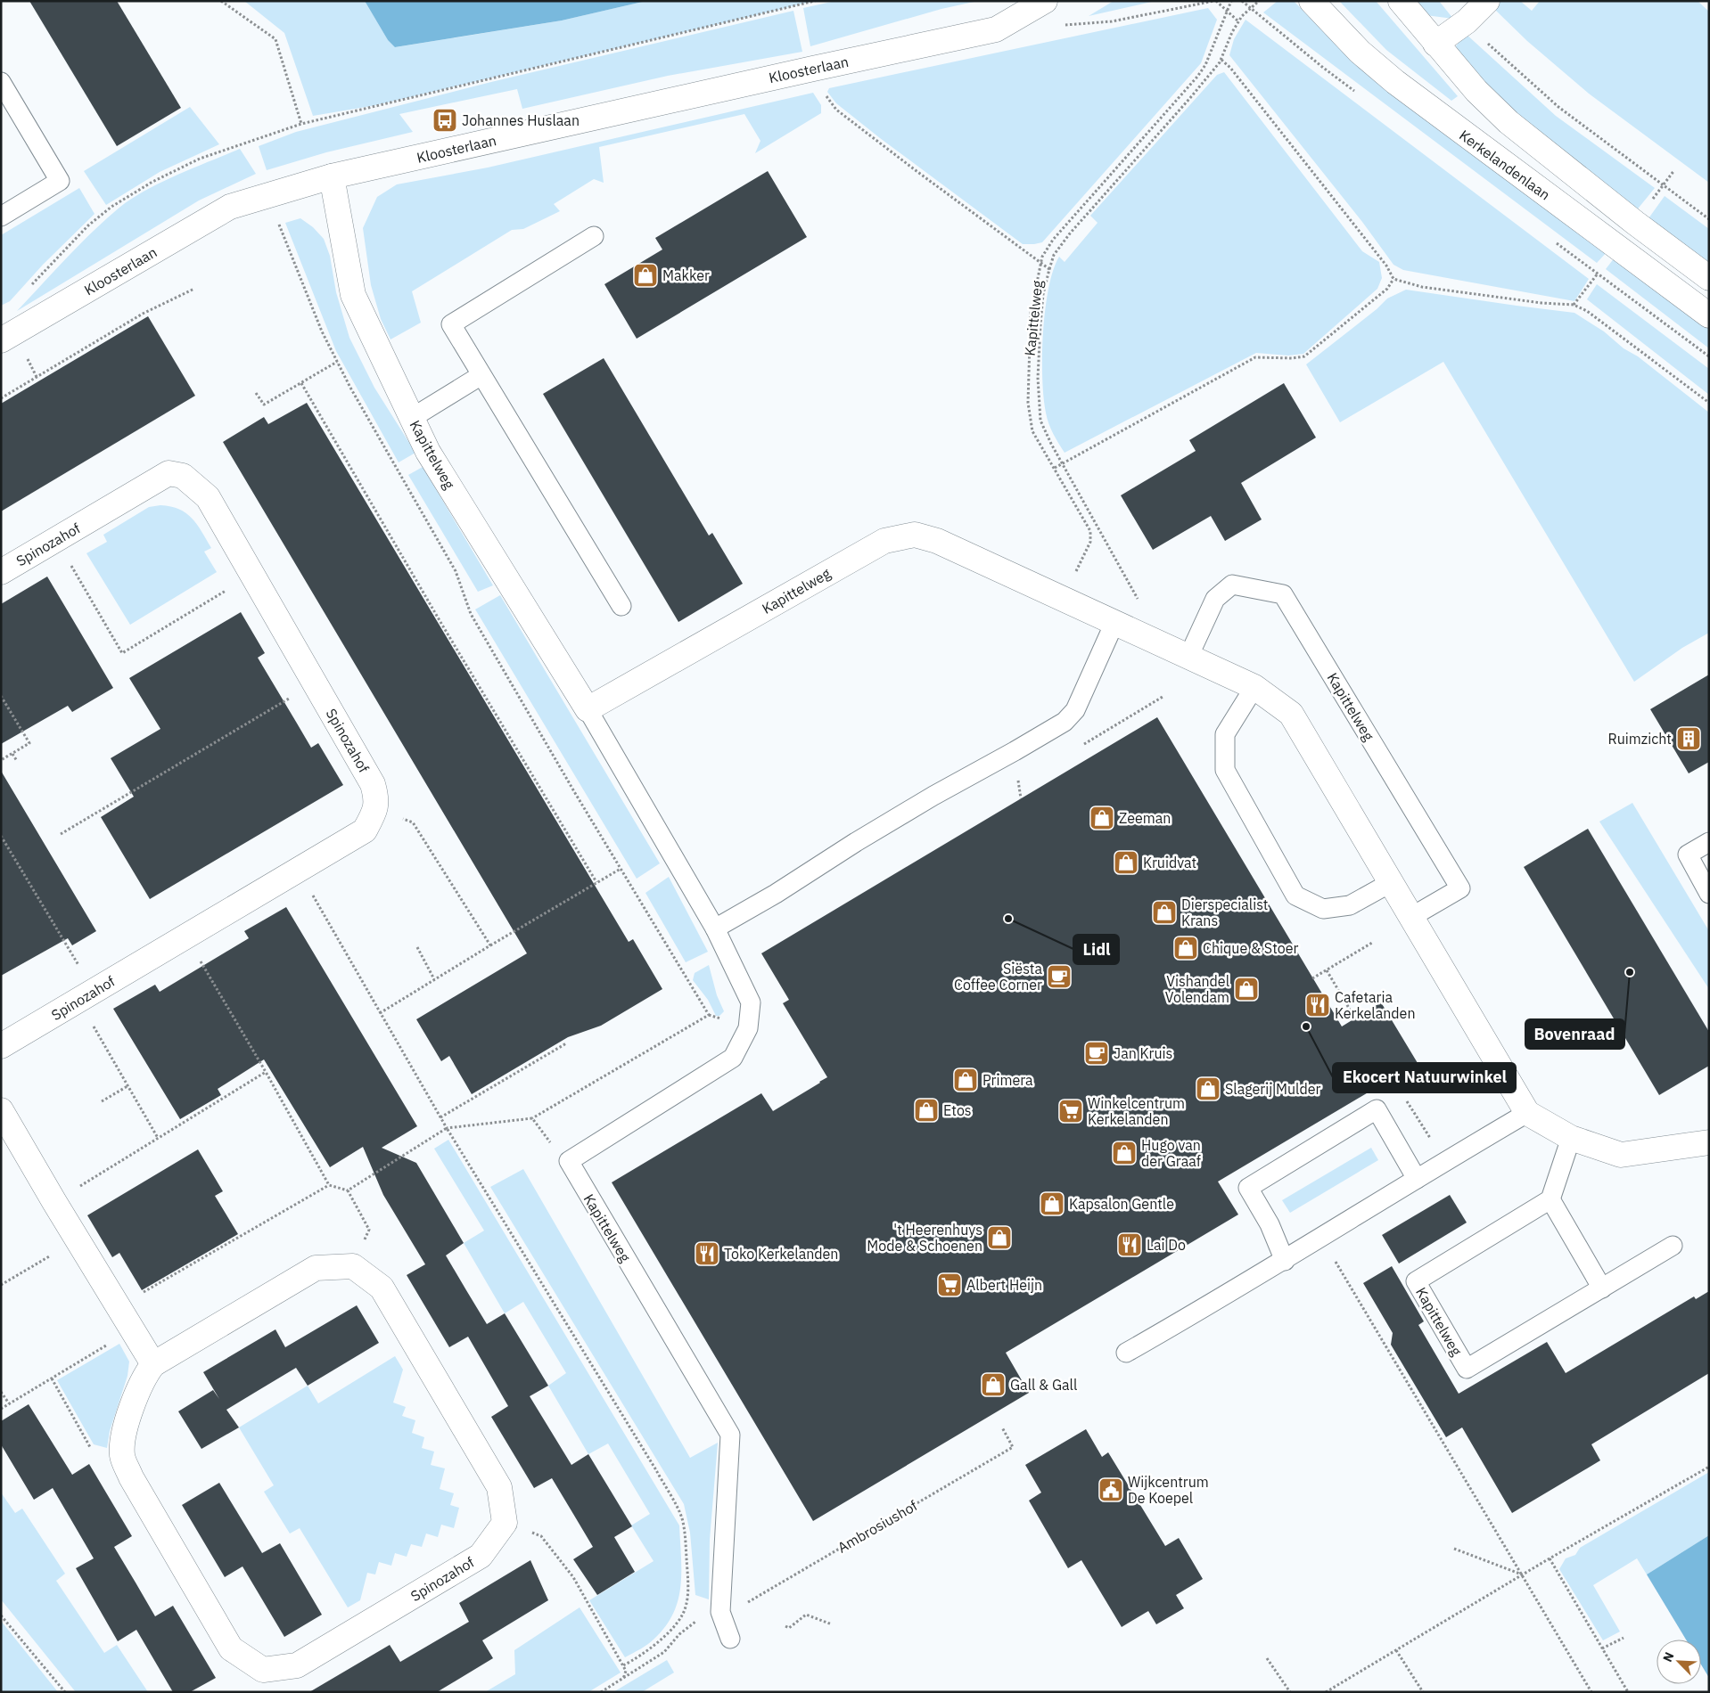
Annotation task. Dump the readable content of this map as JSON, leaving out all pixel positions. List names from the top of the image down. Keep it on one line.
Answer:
{"streets":{"street":["Kloosterlaan","Kerkelandenlaan","Kapittelweg","Spinozahof"],"path":["Ambrosiushof"]},"crossings":[["Kloosterlaan","Kapittelweg"],["Kapittelweg","Ambrosiushof"]],"places":{"bus stop":["Johannes Huslaan"],"shop":["Makker","Zeeman","Kruidvat","Dierspecialist Krans","Chique & Stoer","Vishandel Volendam","Primera","Slagerij Mulder","Etos","Hugo van der Graaf","Kapsalon Gentle","'t Heerenhuys Mode & Schoenen","Gall & Gall"],"building":["Ruimzicht"],"other":["Lidl","Bovenraad","Ekocert Natuurwinkel"],"cafe":["Siësta Coffee Corner","Jan Kruis"],"restaurant":["Cafetaria Kerkelanden","Lai Do","Toko Kerkelanden"],"supermarket":["Winkelcentrum Kerkelanden","Albert Heijn"],"public building":["Wijkcentrum De Koepel"]},"north":"top left"}
